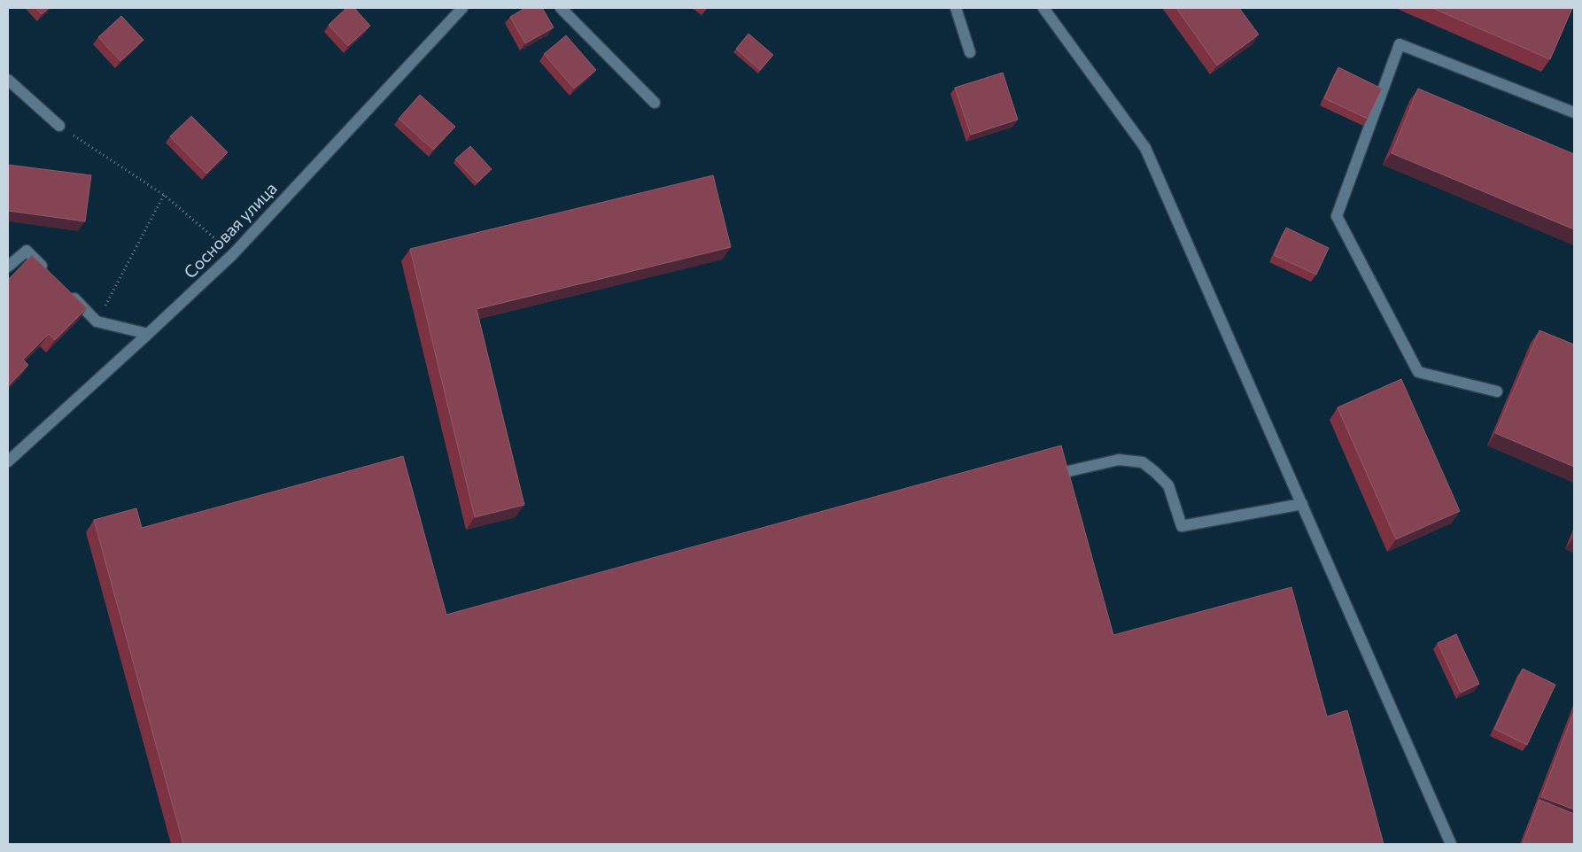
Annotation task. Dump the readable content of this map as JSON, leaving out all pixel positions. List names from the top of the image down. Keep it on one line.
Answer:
{"streets":{"street":["Сосновая улица"]}}
